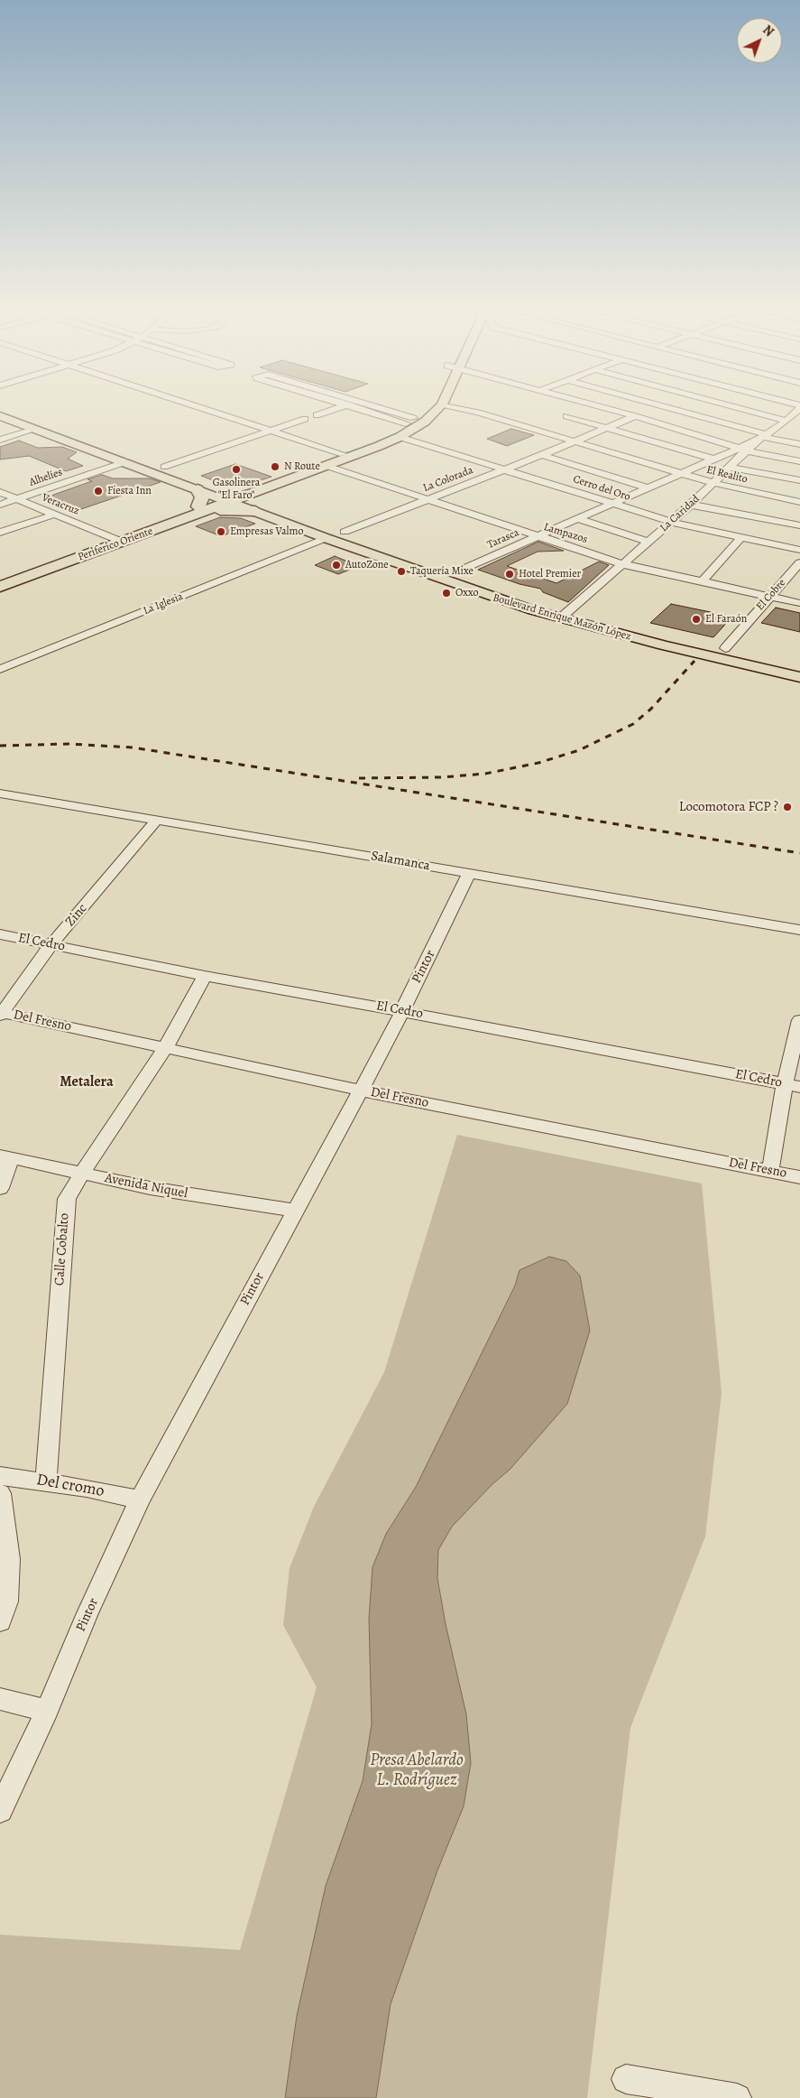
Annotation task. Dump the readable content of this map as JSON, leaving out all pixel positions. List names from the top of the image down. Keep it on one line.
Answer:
{"streets":{"highway":["Periferico Oriente"],"main road":["Boulevard Enrique Mazón López"],"street":["El Realito","Alhelíes","La Colorada","Cerro del Oro","Veracruz","La Caridad","Lampazos","Tarasca","El Cobre","La Iglesia","Salamanca","Zinc","El Cedro","Pintor","Del Fresno","Avenida Niquel","Calle Cobalto","Del cromo"]},"crossings":[["El Realito","La Colorada"],["El Realito","La Caridad"],["El Realito","Tarasca"],["Alhelíes","Veracruz"],["Alhelíes","Boulevard Enrique Mazón López"],["La Colorada","Cerro del Oro"],["La Colorada","Lampazos"],["La Colorada","Boulevard Enrique Mazón López"],["Cerro del Oro","La Caridad"],["Cerro del Oro","Tarasca"],["Veracruz","Periferico Oriente"],["La Caridad","Lampazos"],["La Caridad","Tarasca"],["La Caridad","Boulevard Enrique Mazón López"],["Lampazos","Tarasca"],["Lampazos","El Cobre"],["Tarasca","Boulevard Enrique Mazón López"],["Periferico Oriente","Boulevard Enrique Mazón López"],["El Cobre","Boulevard Enrique Mazón López"],["La Iglesia","Boulevard Enrique Mazón López"],["Salamanca","Zinc"],["Salamanca","Pintor"],["Zinc","El Cedro"],["Zinc","Del Fresno"],["El Cedro","Pintor"],["El Cedro","Calle Cobalto"],["Pintor","Del Fresno"],["Pintor","Avenida Niquel"],["Pintor","Del cromo"],["Del Fresno","Calle Cobalto"],["Avenida Niquel","Calle Cobalto"],["Calle Cobalto","Del cromo"]],"districts":["Metalera"],"water":["Presa Abelardo L. Rodríguez"],"places":["N Route","Gasolinera \"El Faro\"","Fiesta Inn","Empresas Valmo","AutoZone","Taquería Mixe","Hotel Premier","Oxxo","El Faraón","Locomotora FCP ?"],"north":"top right"}
